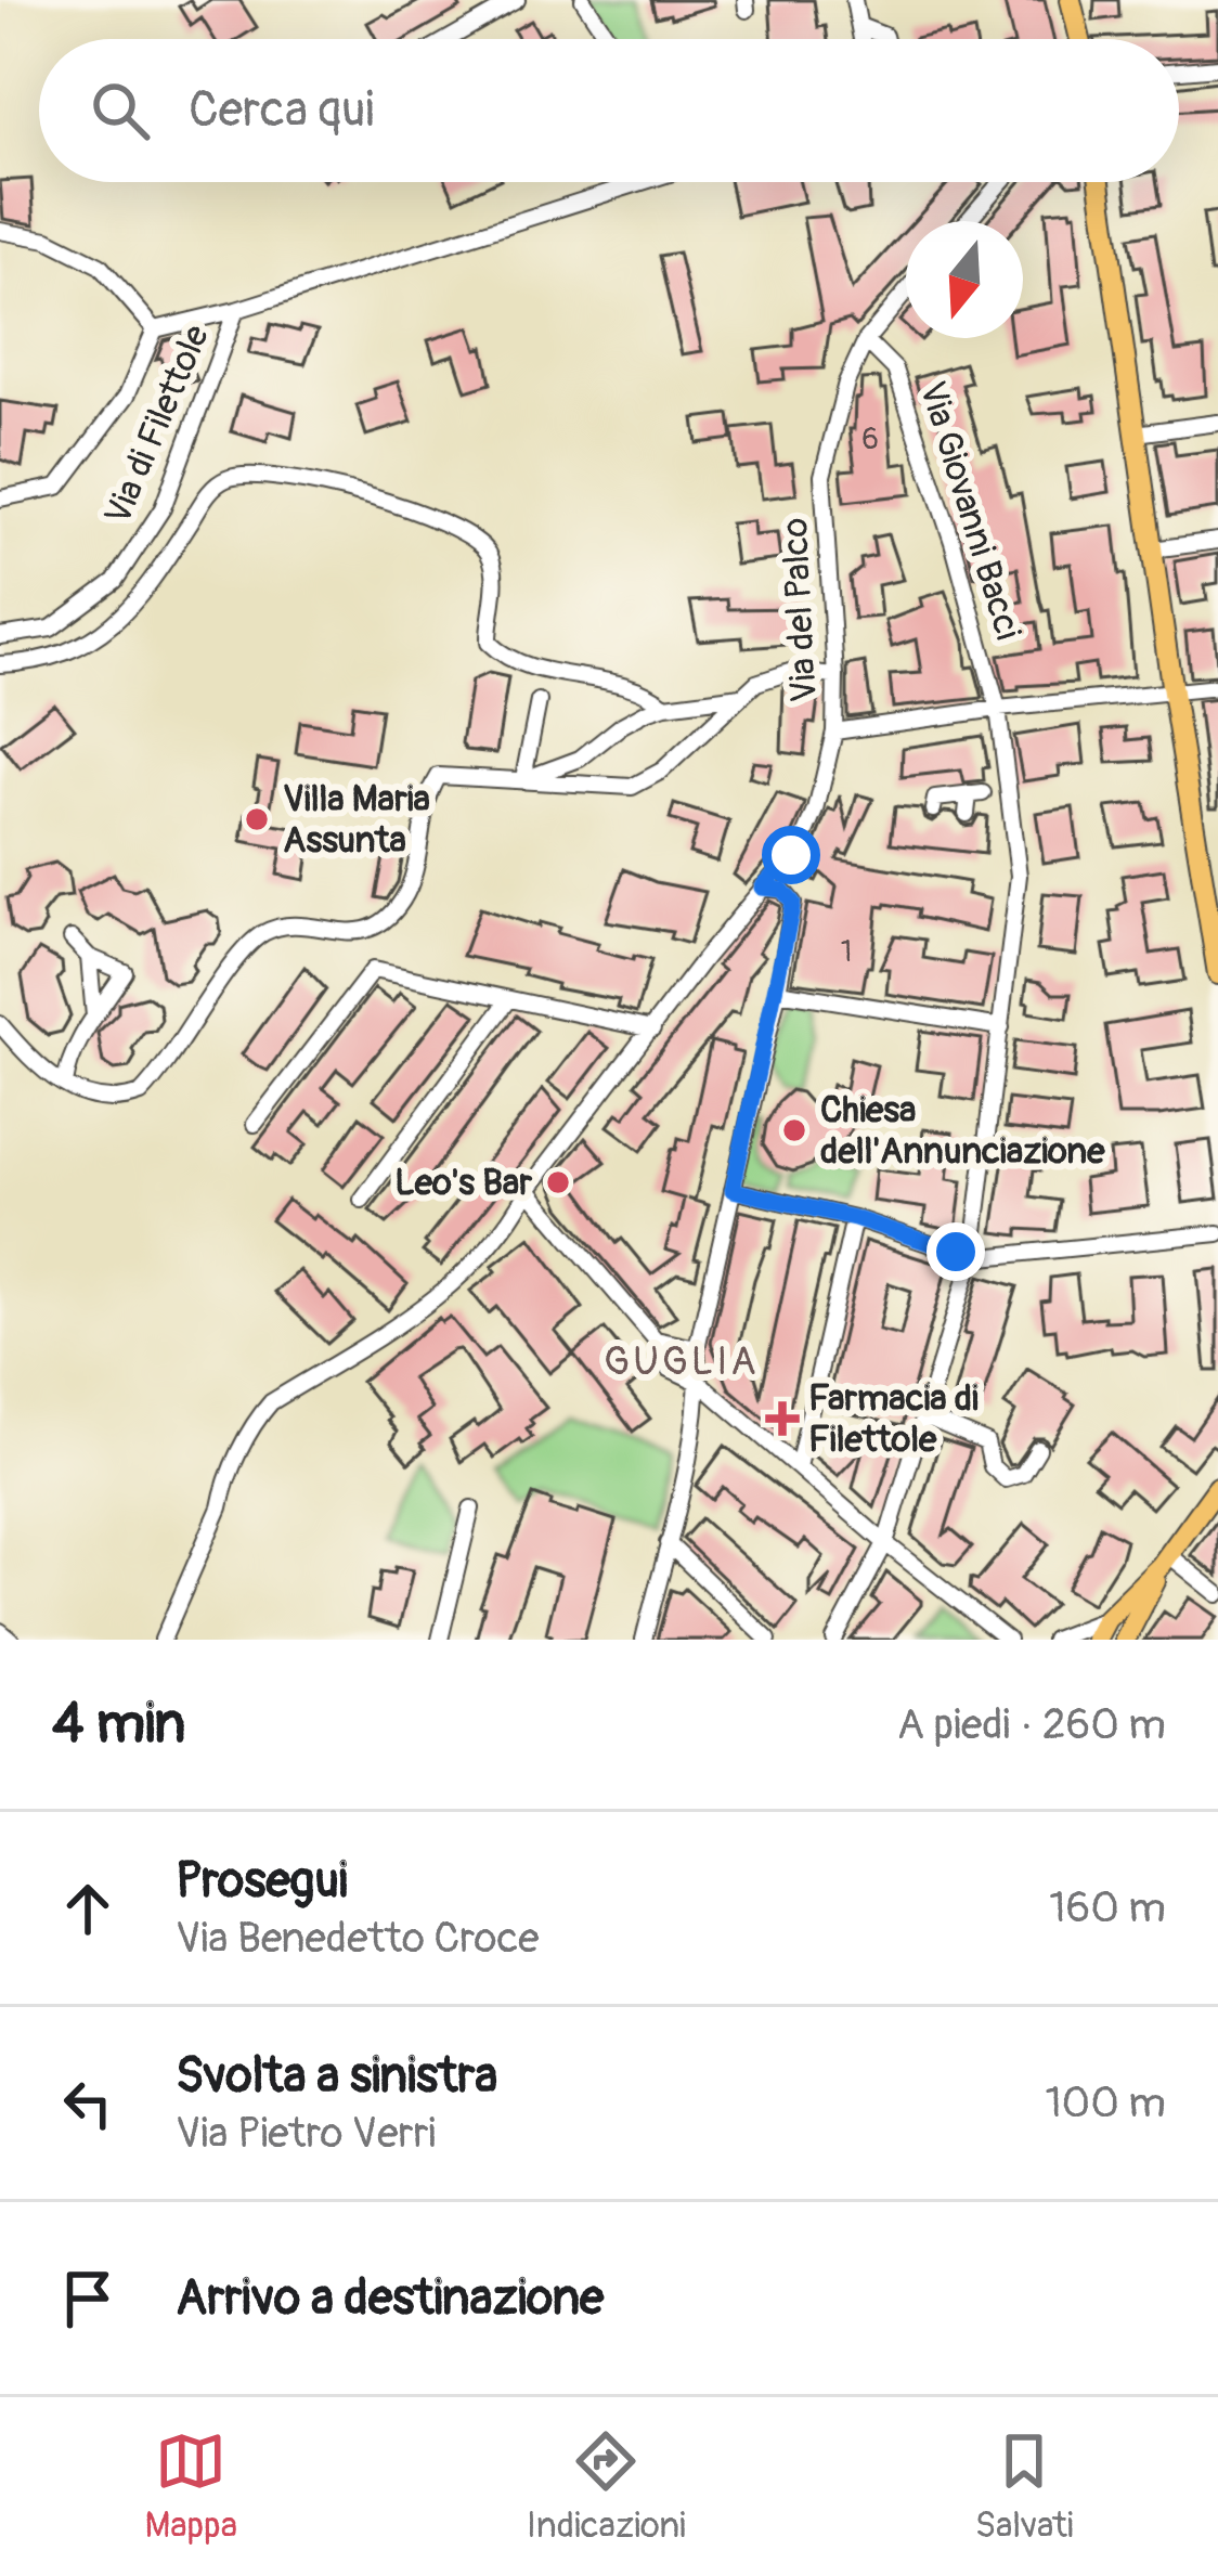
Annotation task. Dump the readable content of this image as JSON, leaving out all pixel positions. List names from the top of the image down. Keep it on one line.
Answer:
{"streets":{"street":["Via di Filettole","Via Giovanni Bacci","Via del Palco"]},"crossings":[["Via Giovanni Bacci","Via del Palco"]],"districts":["GUGLIA"],"places":{"other":["Villa Maria Assunta","Chiesa dell'Annunciazione","Leo's Bar"],"health":["Farmacia di Filettole"]},"house_numbers":["6","1"],"north":"bottom","page":{"search":"Cerca qui","heading":["4 min","A piedi · 260 m"],"list":[["Prosegui","Via Benedetto Croce","160 m"],["Svolta a sinistra","Via Pietro Verri","100 m"],"Arrivo a destinazione"],"nav":["Mappa","Indicazioni","Salvati"]}}
